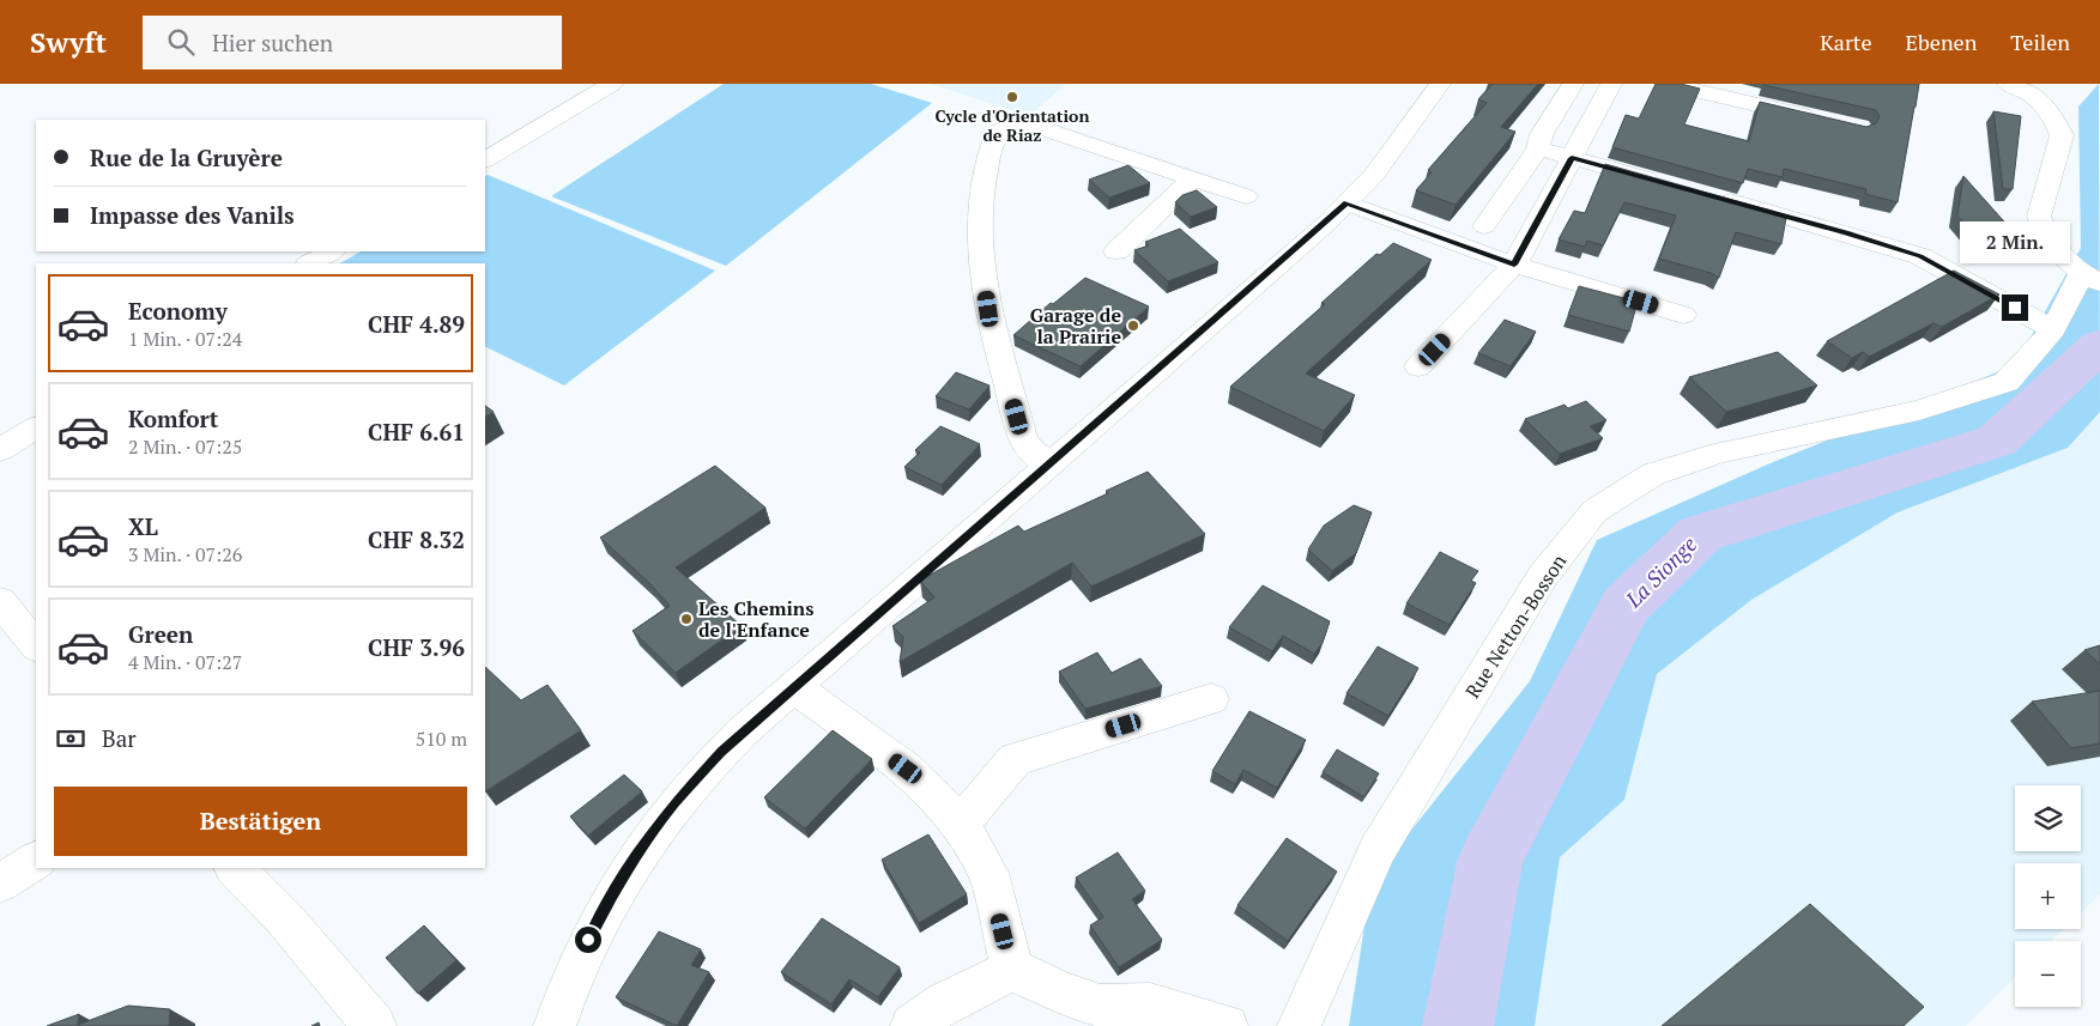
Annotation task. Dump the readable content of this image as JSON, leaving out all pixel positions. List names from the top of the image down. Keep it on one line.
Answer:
{"streets":{"street":["Rue Netton-Bosson"]},"water":["La Sionge"],"places":["Cycle d'Orientation de Riaz","Garage de la Prairie","Les Chemins de l'Enfance"],"page":{"header":"Swyft","search":"Hier suchen","nav":["Karte","Ebenen","Teilen"],"banner":["Rue de la Gruyère","Impasse des Vanils"],"bubble":"2 Min.","list":[{"name":"Economy","note":"1 Min. · 07:24","value":"CHF 4.89"},{"name":"Komfort","note":"2 Min. · 07:25","value":"CHF 6.61"},{"name":"XL","note":"3 Min. · 07:26","value":"CHF 8.32"},{"name":"Green","note":"4 Min. · 07:27","value":"CHF 3.96"}],"pay":["Bar","510 m"],"buttons":"Bestätigen","map_buttons":["+","−"]}}
